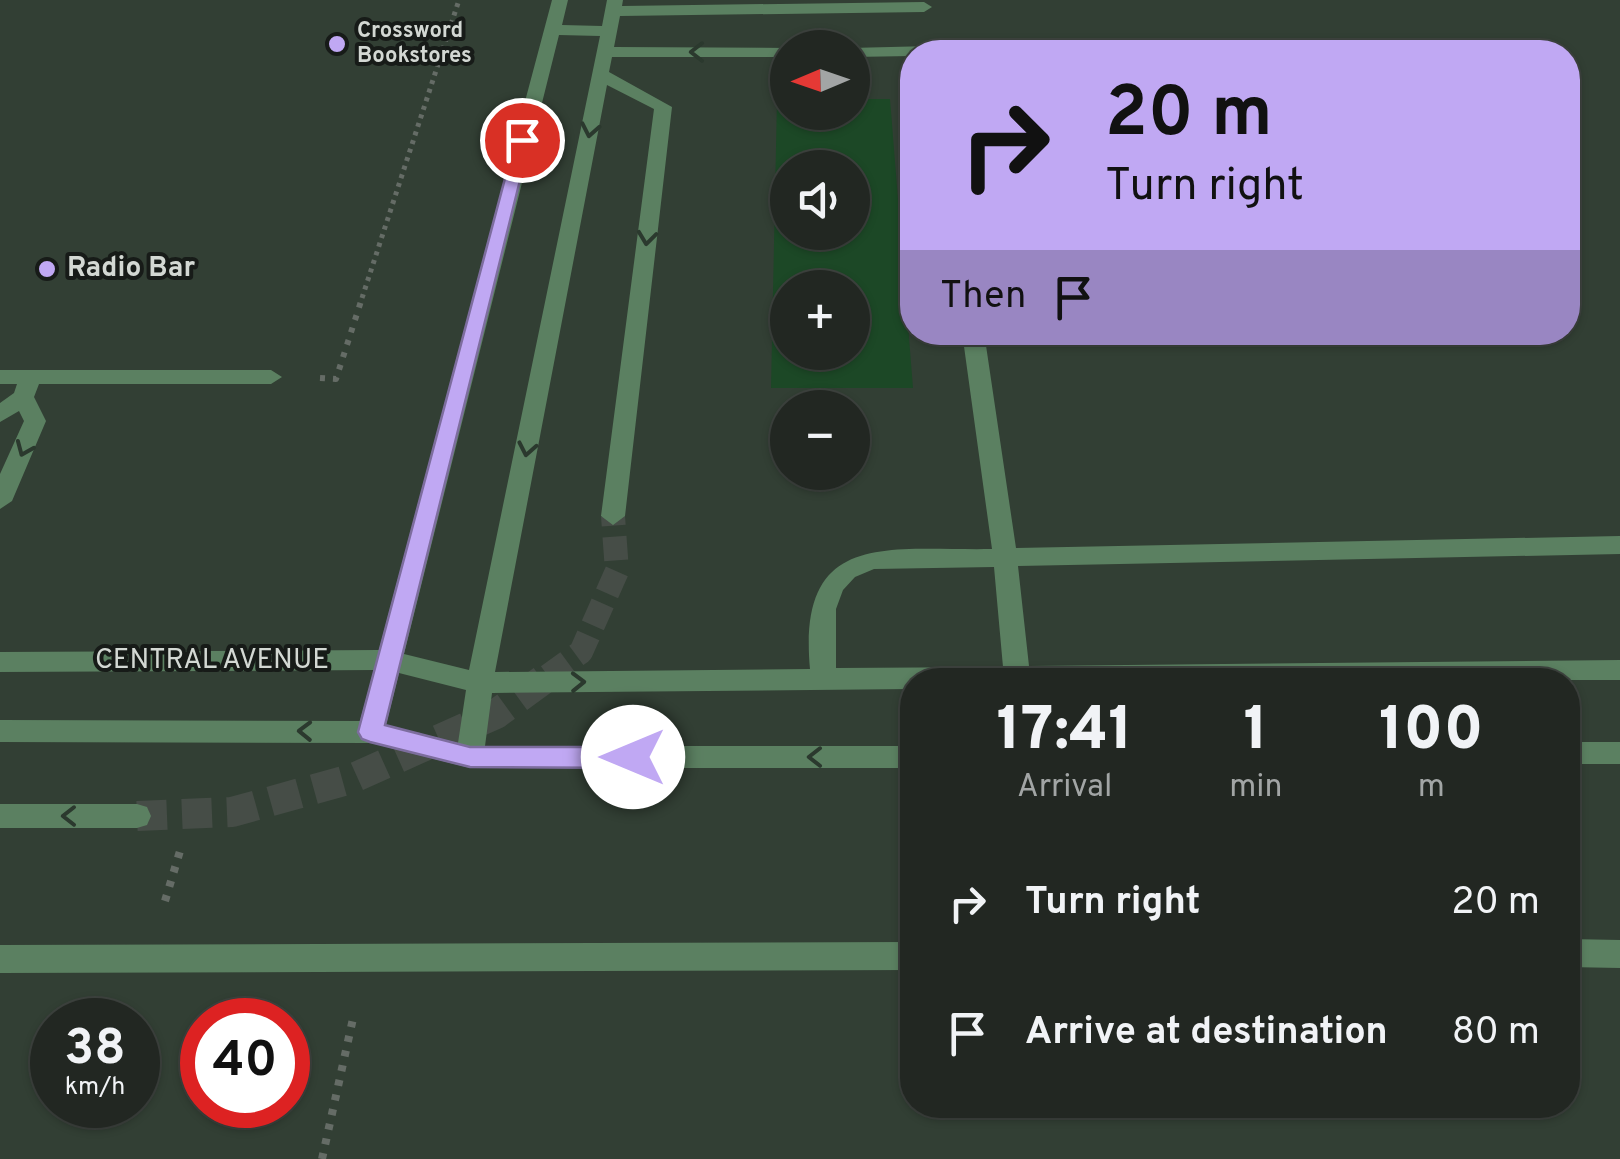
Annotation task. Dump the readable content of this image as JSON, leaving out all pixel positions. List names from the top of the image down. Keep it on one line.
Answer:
{"streets":{"street":["CENTRAL AVENUE"]},"places":["Crossword Bookstores","Radio Bar"],"north":"left","page":{"map_buttons":["+","−"],"turn":["20 m","Turn right"],"then":"Then","eta":["17:41","Arrival","1","min","100","m"],"list":[{"name":"Turn right","value":"20 m"},{"name":"Arrive at destination","value":"80 m"}],"speed":"38 km/h","limit":"40"}}
